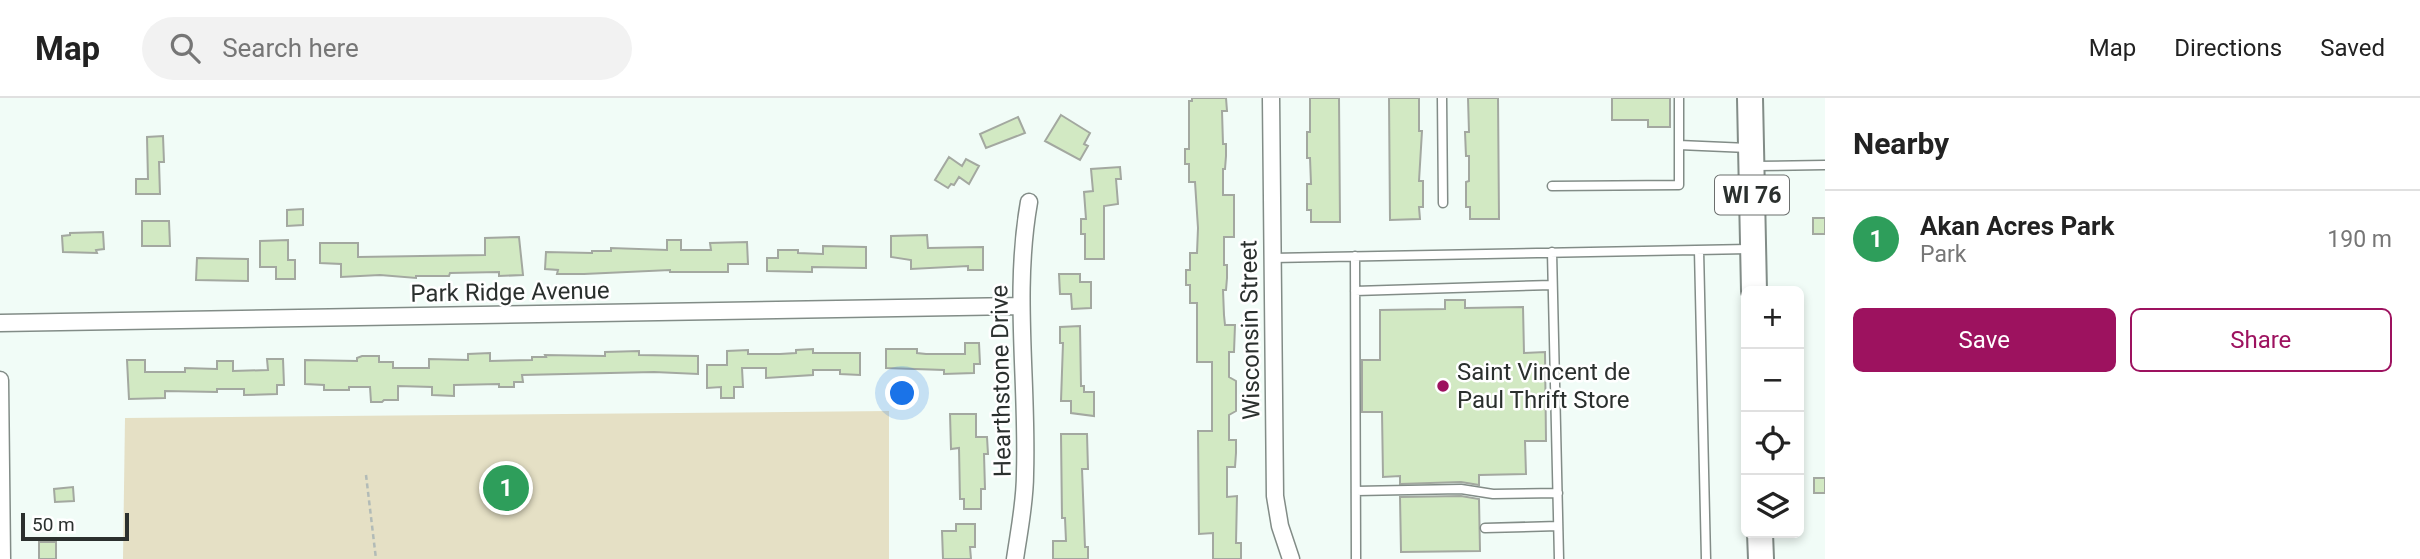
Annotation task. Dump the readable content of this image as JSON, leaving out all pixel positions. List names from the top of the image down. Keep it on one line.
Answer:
{"streets":{"main road":["WI 76"],"street":["Park Ridge Avenue","Wisconsin Street","Hearthstone Drive"]},"crossings":[["Park Ridge Avenue","Hearthstone Drive"]],"places":["Saint Vincent de Paul Thrift Store"],"scale_bar":"50 m","page":{"header":"Map","search":"Search here","nav":["Map","Directions","Saved"],"heading":"Nearby","list":[{"mark":"1","name":"Akan Acres Park","note":"Park","value":"190 m"}],"map_buttons":["+","−"],"buttons":["Save","Share"],"pins":"1","scale":"50 m"}}
